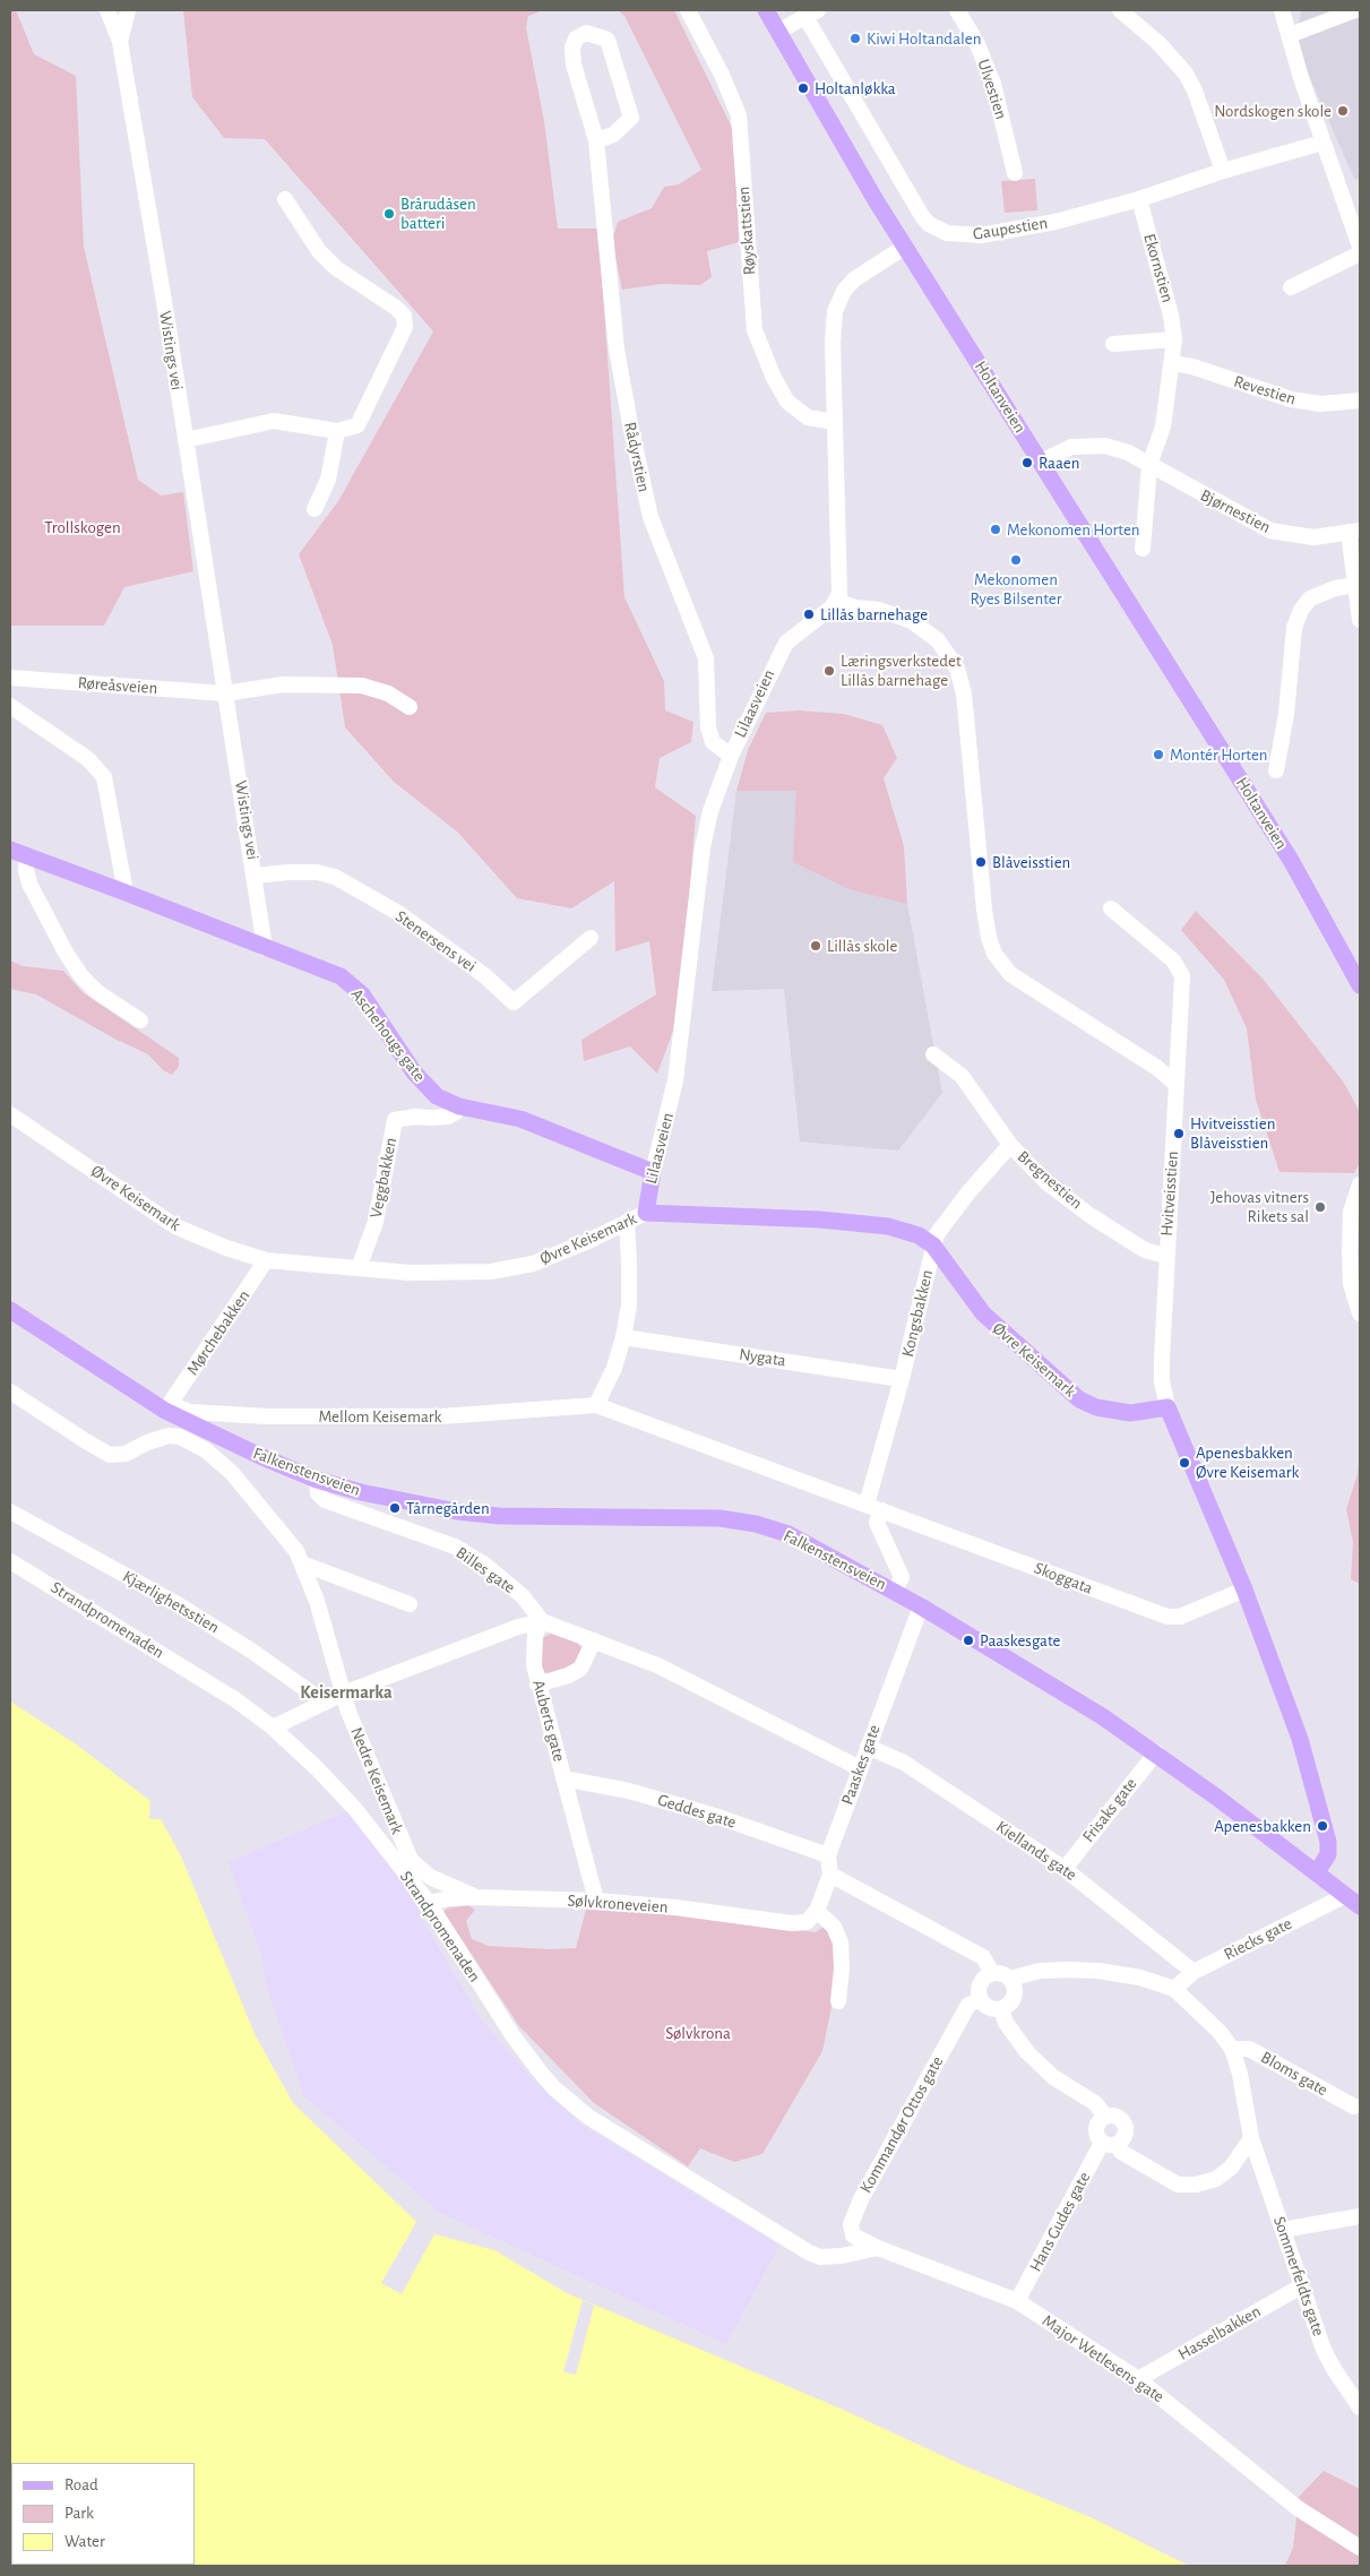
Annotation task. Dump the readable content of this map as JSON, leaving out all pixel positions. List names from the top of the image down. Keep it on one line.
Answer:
{"streets":{"main road":["Holtanveien","Lilaasveien","Aschehougs gate","Øvre Keisemark","Mellom Keisemark","Falkenstensveien"],"street":["Ulvestien","Gaupestien","Røyskattstien","Ekornstien","Wistings vei","Revestien","Rådyrstien","Bjørnestien","Røreåsveien","Stenersens vei","Veggbakken","Bregnestien","Hvitveisstien","Kongsbakken","Mørchebakken","Nygata","Billes gate","Skoggata","Kjærlighetsstien","Strandpromenaden","Auberts gate","Paaskes gate","Nedre Keisemark","Frisaks gate","Geddes gate","Kiellands gate","Sølvkroneveien","Riecks gate","Bloms gate","Kommandør Ottos gate","Hans Gudes gate","Sommerfeldts gate","Hasselbakken","Major Wetlesens gate"]},"crossings":[["Gaupestien","Ekornstien"],["Ekornstien","Revestien"],["Ekornstien","Bjørnestien"],["Wistings vei","Røreåsveien"],["Wistings vei","Stenersens vei"],["Wistings vei","Aschehougs gate"],["Holtanveien","Bjørnestien"],["Rådyrstien","Lilaasveien"],["Lilaasveien","Aschehougs gate"],["Lilaasveien","Øvre Keisemark"],["Aschehougs gate","Veggbakken"],["Veggbakken","Øvre Keisemark"],["Bregnestien","Hvitveisstien"],["Bregnestien","Kongsbakken"],["Hvitveisstien","Øvre Keisemark"],["Øvre Keisemark","Kongsbakken"],["Øvre Keisemark","Mørchebakken"],["Kongsbakken","Nygata"],["Kongsbakken","Skoggata"],["Mørchebakken","Mellom Keisemark"],["Mørchebakken","Falkenstensveien"],["Mellom Keisemark","Falkenstensveien"],["Mellom Keisemark","Skoggata"],["Falkenstensveien","Billes gate"],["Falkenstensveien","Paaskes gate"],["Falkenstensveien","Frisaks gate"],["Falkenstensveien","Riecks gate"],["Billes gate","Auberts gate"],["Strandpromenaden","Sølvkroneveien"],["Strandpromenaden","Kommandør Ottos gate"],["Strandpromenaden","Major Wetlesens gate"],["Auberts gate","Geddes gate"],["Auberts gate","Sølvkroneveien"],["Paaskes gate","Geddes gate"],["Paaskes gate","Kiellands gate"],["Paaskes gate","Sølvkroneveien"],["Nedre Keisemark","Sølvkroneveien"],["Frisaks gate","Kiellands gate"],["Kiellands gate","Riecks gate"],["Riecks gate","Sommerfeldts gate"],["Bloms gate","Sommerfeldts gate"],["Kommandør Ottos gate","Major Wetlesens gate"],["Hans Gudes gate","Major Wetlesens gate"],["Sommerfeldts gate","Hasselbakken"],["Hasselbakken","Major Wetlesens gate"]],"districts":["Keisermarka"],"parks":["Trollskogen","Sølvkrona"],"places":["Kiwi Holtandalen","Holtanløkka","Nordskogen skole","Brårudåsen batteri","Raaen","Mekonomen Horten","Mekonomen Ryes Bilsenter","Lillås barnehage","Læringsverkstedet Lillås barnehage","Montér Horten","Blåveisstien","Lillås skole","Hvitveisstien Blåveisstien","Jehovas vitners Rikets sal","Apenesbakken Øvre Keisemark","Tårnegården","Paaskesgate","Apenesbakken"],"legend":["Road","Park","Water"]}
